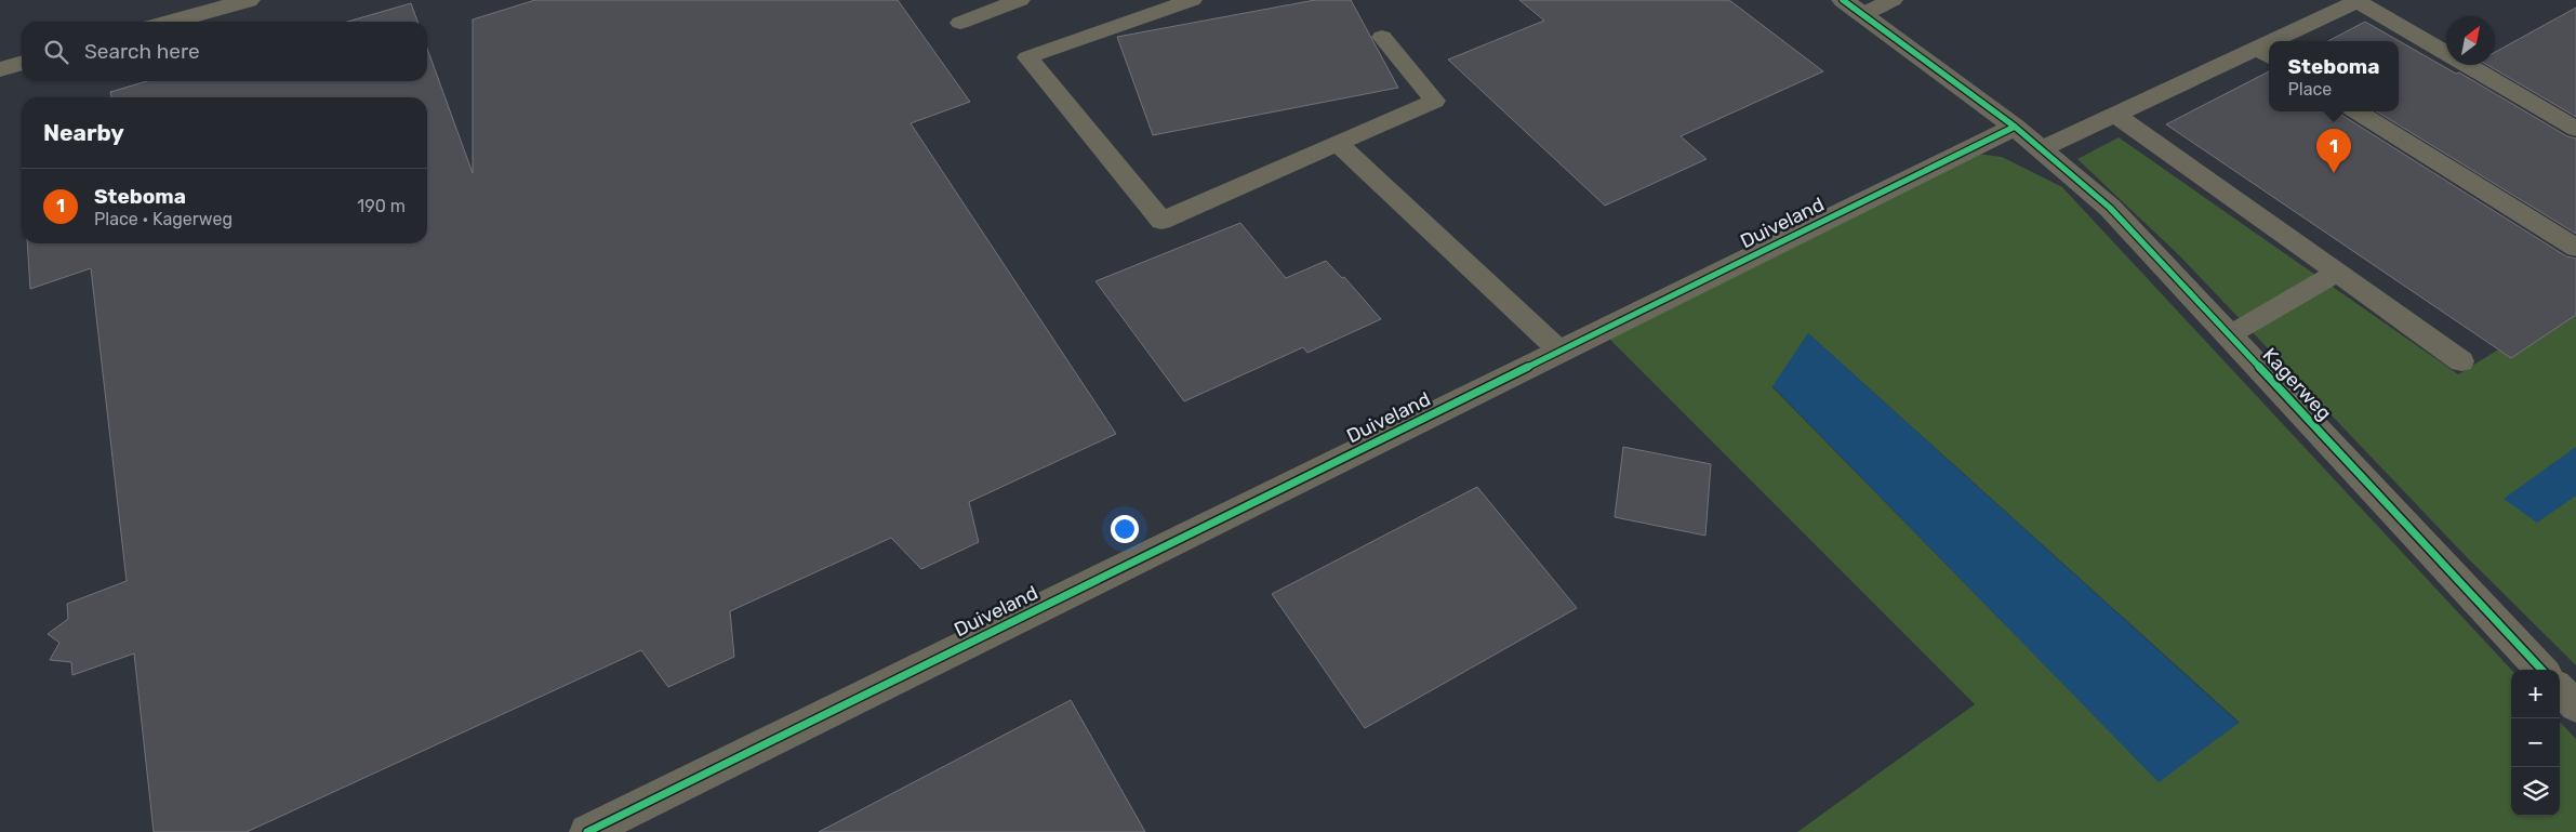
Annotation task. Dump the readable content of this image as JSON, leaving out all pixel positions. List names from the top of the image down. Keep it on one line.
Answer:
{"streets":{"street":["Duiveland","Kagerweg"]},"crossings":[["Duiveland","Kagerweg"]],"north":"top right","page":{"search":"Search here","popup":["Steboma","Place"],"heading":"Nearby","pins":"1","list":[{"mark":"1","name":"Steboma","note":"Place · Kagerweg","value":"190 m"}],"map_buttons":["+","−"]}}
